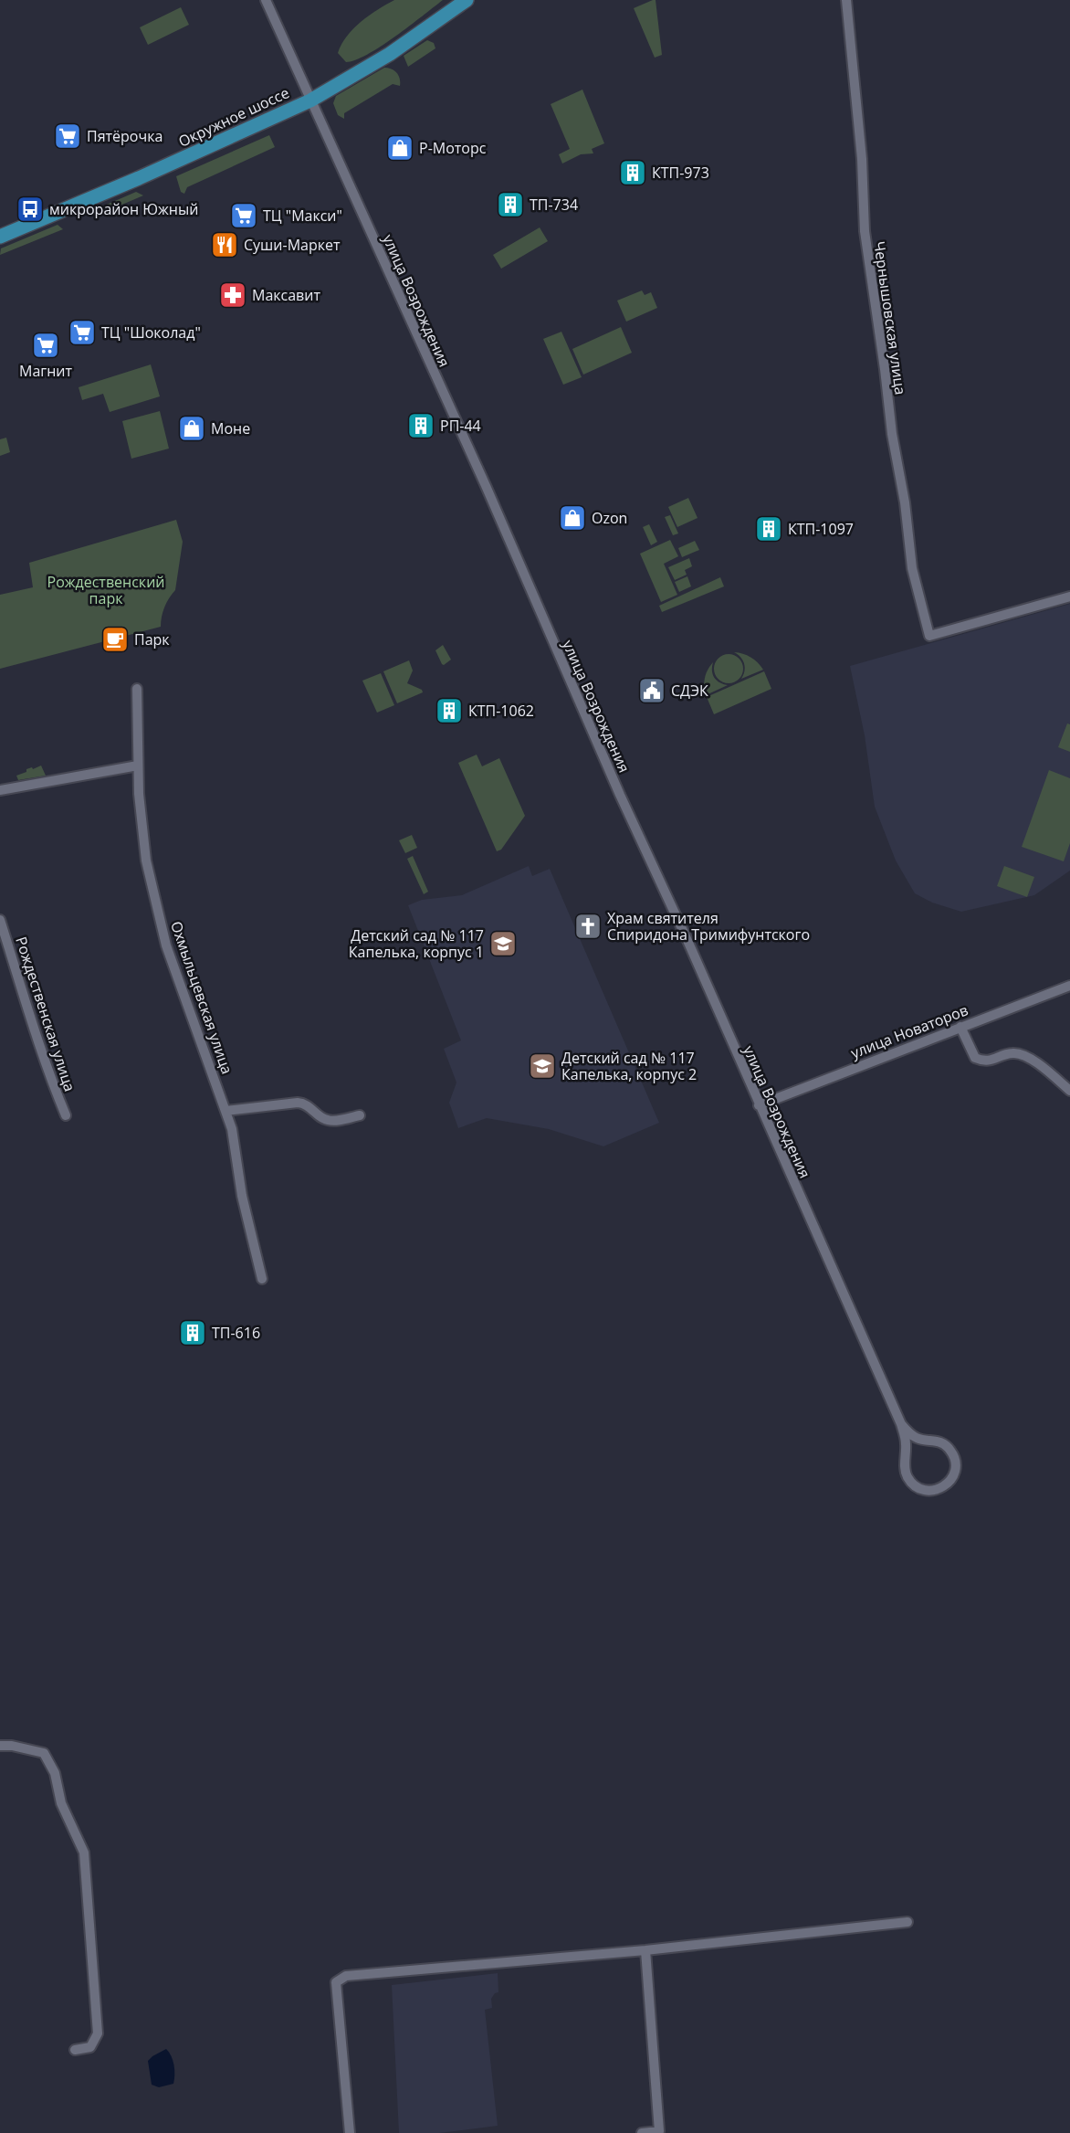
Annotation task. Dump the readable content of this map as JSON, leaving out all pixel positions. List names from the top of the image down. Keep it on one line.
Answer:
{"streets":{"main road":["Окружное шоссе"],"street":["улица Возрождения","Чернышовская улица","Охмыльцевская улица","Рождественская улица","улица Новаторов"]},"crossings":[["Окружное шоссе","улица Возрождения"],["улица Возрождения","улица Новаторов"]],"parks":["Рождественский парк"],"places":{"supermarket":["Пятёрочка","ТЦ \"Макси\"","ТЦ \"Шоколад\"","Магнит"],"shop":["Р-Моторс","Моне","Ozon"],"building":["КТП-973","ТП-734","РП-44","КТП-1097","КТП-1062","ТП-616"],"bus stop":["микрорайон Южный"],"restaurant":["Суши-Маркет"],"pharmacy":["Максавит"],"cafe":["Парк"],"public building":["СДЭК"],"church":["Храм святителя Спиридона Тримифунтского"],"school or university":["Детский сад № 117 Капелька, корпус 1","Детский сад № 117 Капелька, корпус 2"]}}
